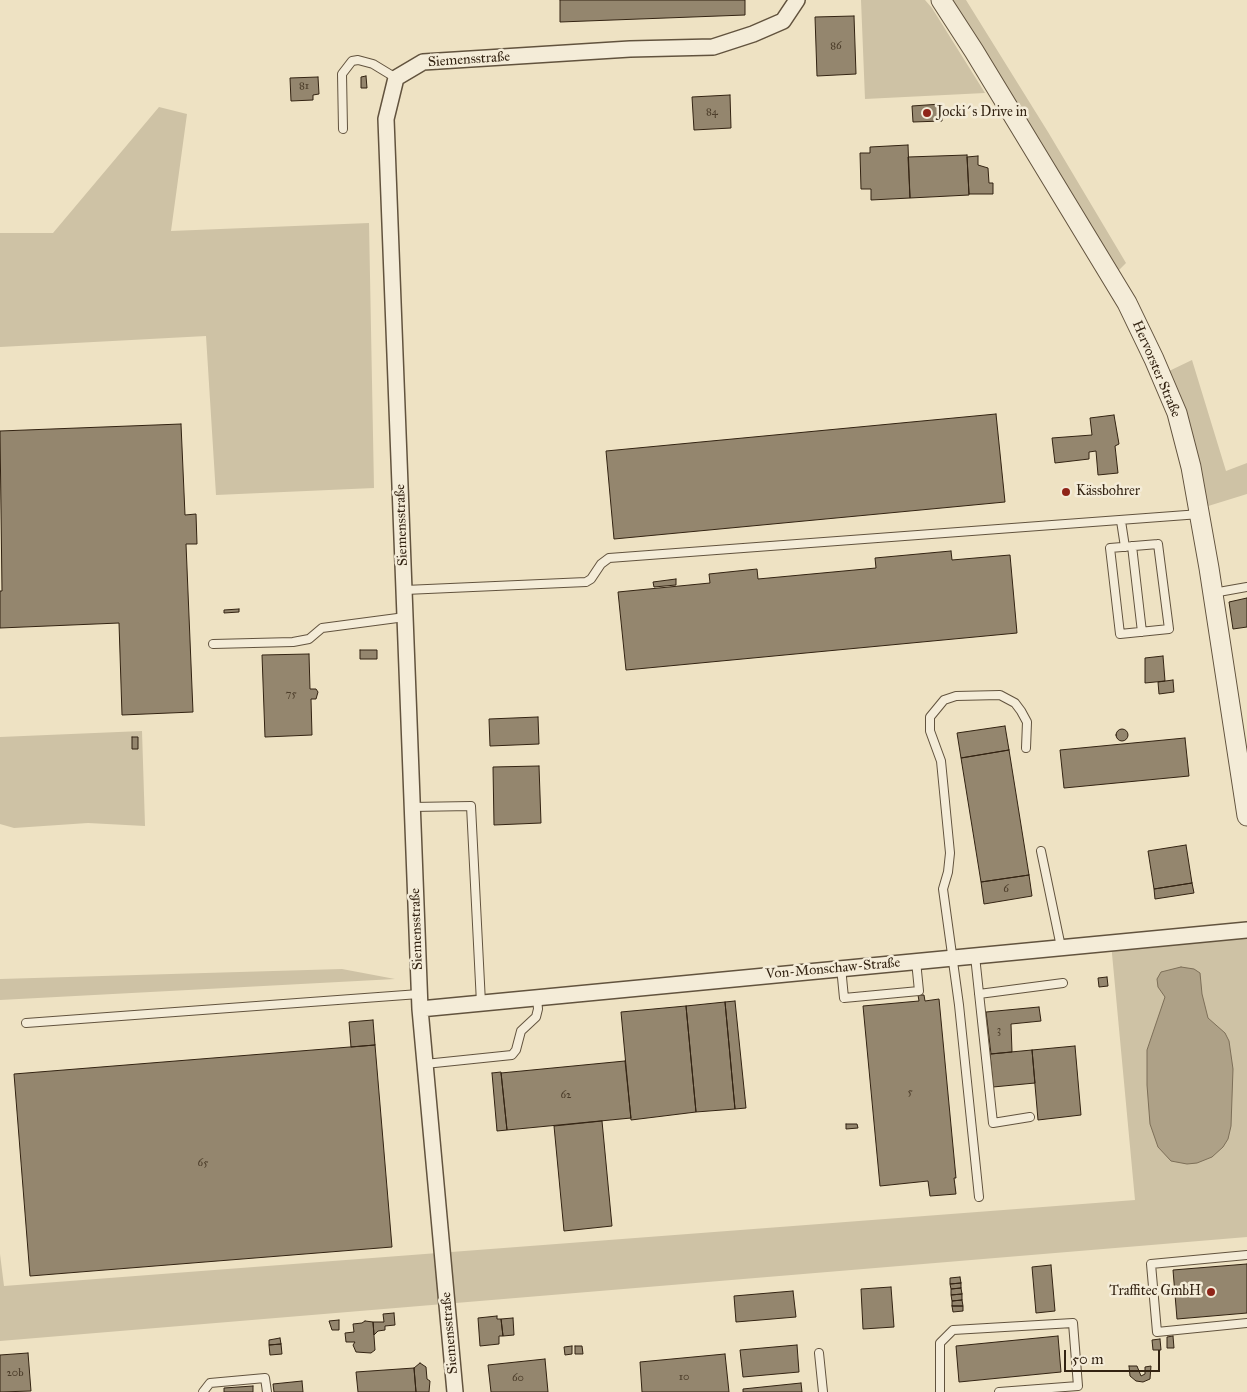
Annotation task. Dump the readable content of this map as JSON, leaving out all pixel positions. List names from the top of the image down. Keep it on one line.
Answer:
{"streets":{"street":["Siemensstraße","Hervorster Straße","Von-Monschaw-Straße"]},"crossings":[["Siemensstraße","Von-Monschaw-Straße"]],"places":["Jocki´s Drive in","Kässbohrer","Traffitec GmbH"],"house_numbers":["86","81","84","75","6","3","5","62","65","20b","10","60"],"scale_bar":"50 m"}
